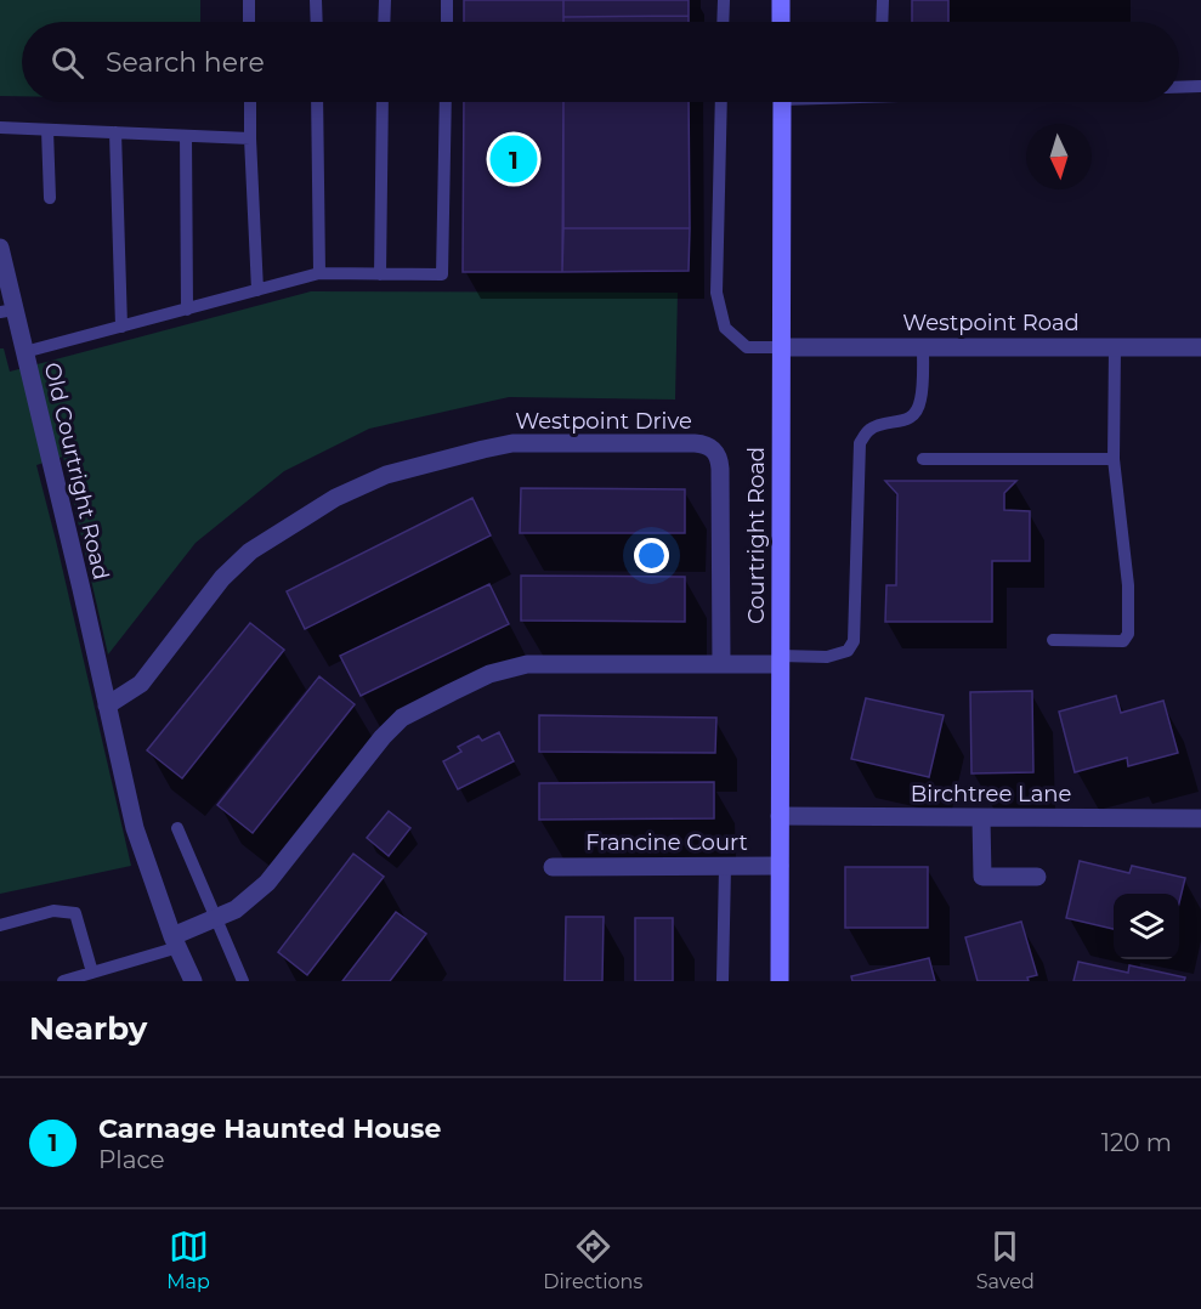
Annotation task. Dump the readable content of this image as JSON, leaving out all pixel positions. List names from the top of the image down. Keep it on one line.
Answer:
{"streets":{"street":["Westpoint Road","Westpoint Drive","Old Courtright Road","Courtright Road","Birchtree Lane","Francine Court"]},"crossings":[["Westpoint Road","Courtright Road"],["Westpoint Drive","Old Courtright Road"],["Courtright Road","Birchtree Lane"],["Courtright Road","Francine Court"]],"north":"bottom","page":{"search":"Search here","pins":"1","heading":"Nearby","list":[{"mark":"1","name":"Carnage Haunted House","note":"Place","value":"120 m"}],"nav":["Map","Directions","Saved"]}}
